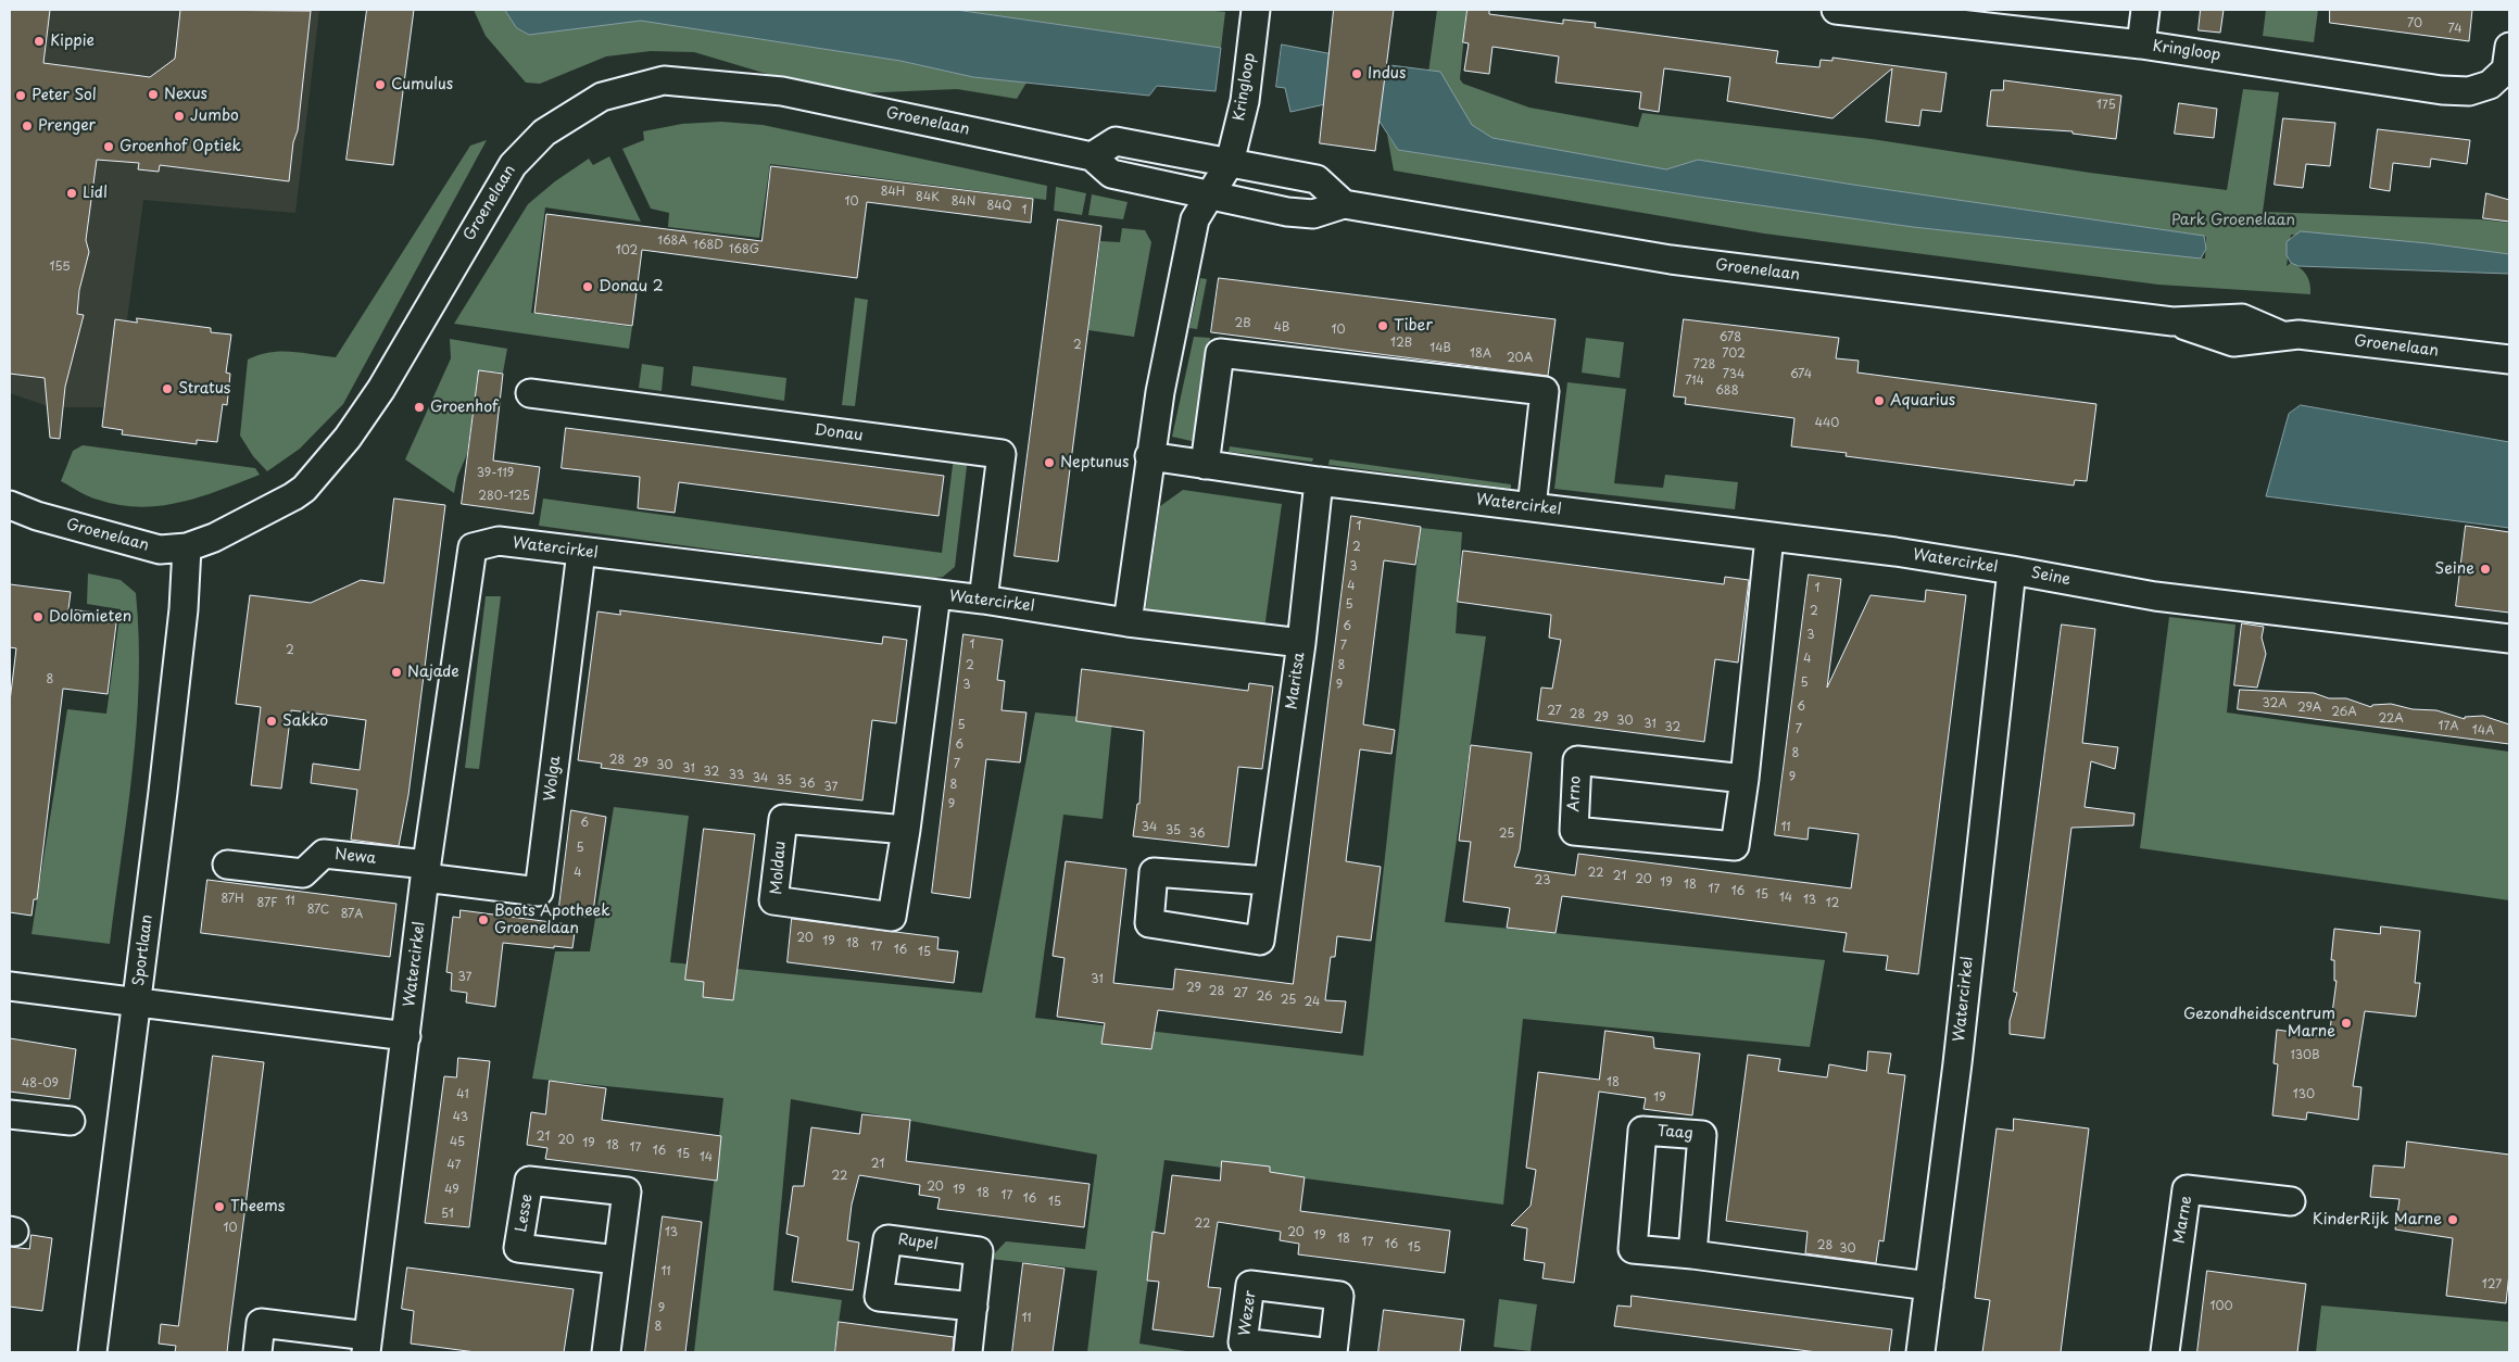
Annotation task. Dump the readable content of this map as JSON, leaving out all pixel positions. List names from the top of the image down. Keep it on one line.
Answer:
{"streets":{"street":["Kringloop","Groenelaan","Donau","Watercirkel","Seine","Maritsa","Wolga","Arno","Newa","Moldau","Sportlaan","Taag","Marne","Wezer"]},"crossings":[["Kringloop","Groenelaan"],["Groenelaan","Sportlaan"],["Donau","Watercirkel"],["Watercirkel","Seine"],["Watercirkel","Maritsa"],["Watercirkel","Wolga"],["Watercirkel","Arno"],["Watercirkel","Newa"],["Watercirkel","Moldau"],["Watercirkel","Taag"],["Wolga","Newa"]],"parks":["Park Groenelaan"],"places":["Kippie","Indus","Cumulus","Nexus","Peter Sol","Jumbo","Prenger","Groenhof Optiek","Lidl","Donau 2","Tiber","Stratus","Aquarius","Groenhof","Neptunus","Seine","Dolomieten","Najade","Sakko","Boots Apotheek Groenelaan","Gezondheidscentrum Marne","Theems","KinderRijk Marne"],"house_numbers":["70","74","175","84H","84K","10","84N","84Q","1","168A","168D","168G","102","155","2B","4B","10","678","12B","2","14B","18A","702","20A","728","734","674","714","688","440","39-119","280-125","1","2","3","4","1","5","2","6","3","1","7","2","4","2","8","8","5","3","9","32A","6","29A","27","26A","28","29","22A","30","31","5","17A","32","7","14A","6","8","28","29","7","30","31","32","33","9","34","35","36","8","37","9","6","34","11","35","36","25","5","4","22","21","20","23","19","18","17","16","15","14","87H","13","11","87F","12","87C","87A","20","19","18","17","16","15","37","31","29","28","27","26","25","24","130B","18","48-09","41","130","19","43","21","20","45","19","18","17","16","15","14","21","47","22","20","49","19","18","17","16","15","51","22","10","13","20","19","18","17","16","28","15","30","11","127","100","9","11","8"]}
